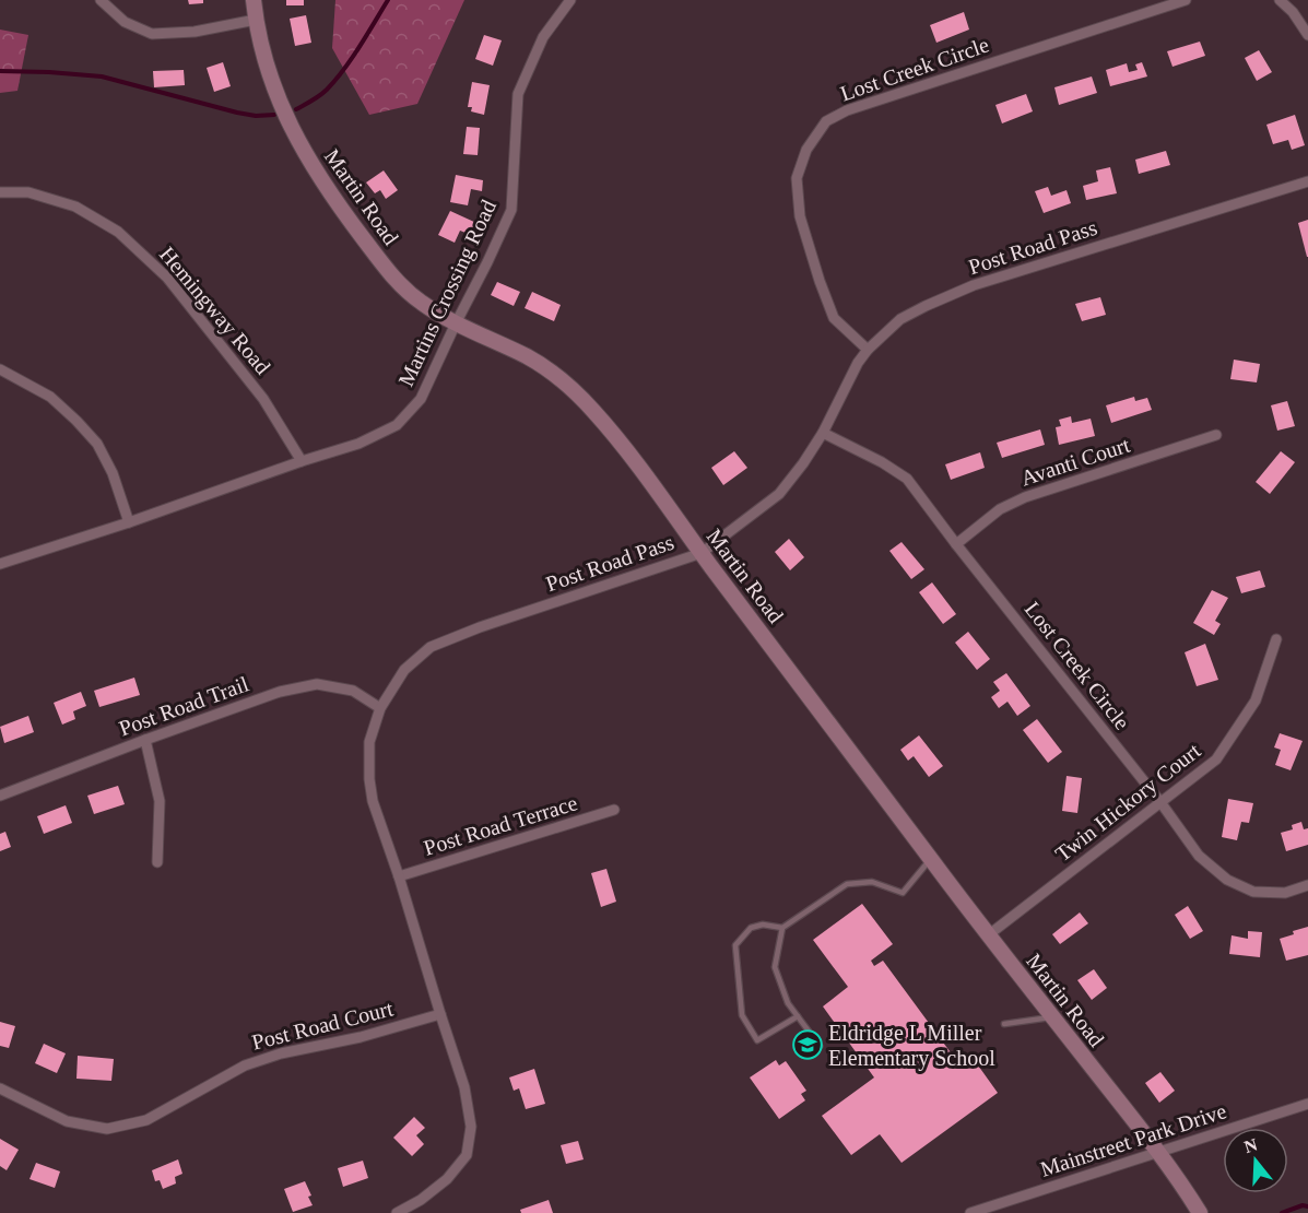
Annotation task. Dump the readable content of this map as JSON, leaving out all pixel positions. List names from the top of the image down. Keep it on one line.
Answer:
{"streets":{"street":["Lost Creek Circle","Martin Road","Post Road Pass","Martins Crossing Road","Hemingway Road","Avanti Court","Post Road Trail","Twin Hickory Court","Post Road Terrace","Post Road Court","Mainstreet Park Drive"]},"crossings":[["Lost Creek Circle","Post Road Pass"],["Lost Creek Circle","Avanti Court"],["Lost Creek Circle","Twin Hickory Court"],["Martin Road","Post Road Pass"],["Martin Road","Martins Crossing Road"],["Martin Road","Twin Hickory Court"],["Martin Road","Mainstreet Park Drive"],["Post Road Pass","Post Road Trail"],["Post Road Pass","Post Road Terrace"],["Post Road Pass","Post Road Court"],["Martins Crossing Road","Hemingway Road"]],"places":{"school or university":["Eldridge L Miller Elementary School"]},"north":"top"}
